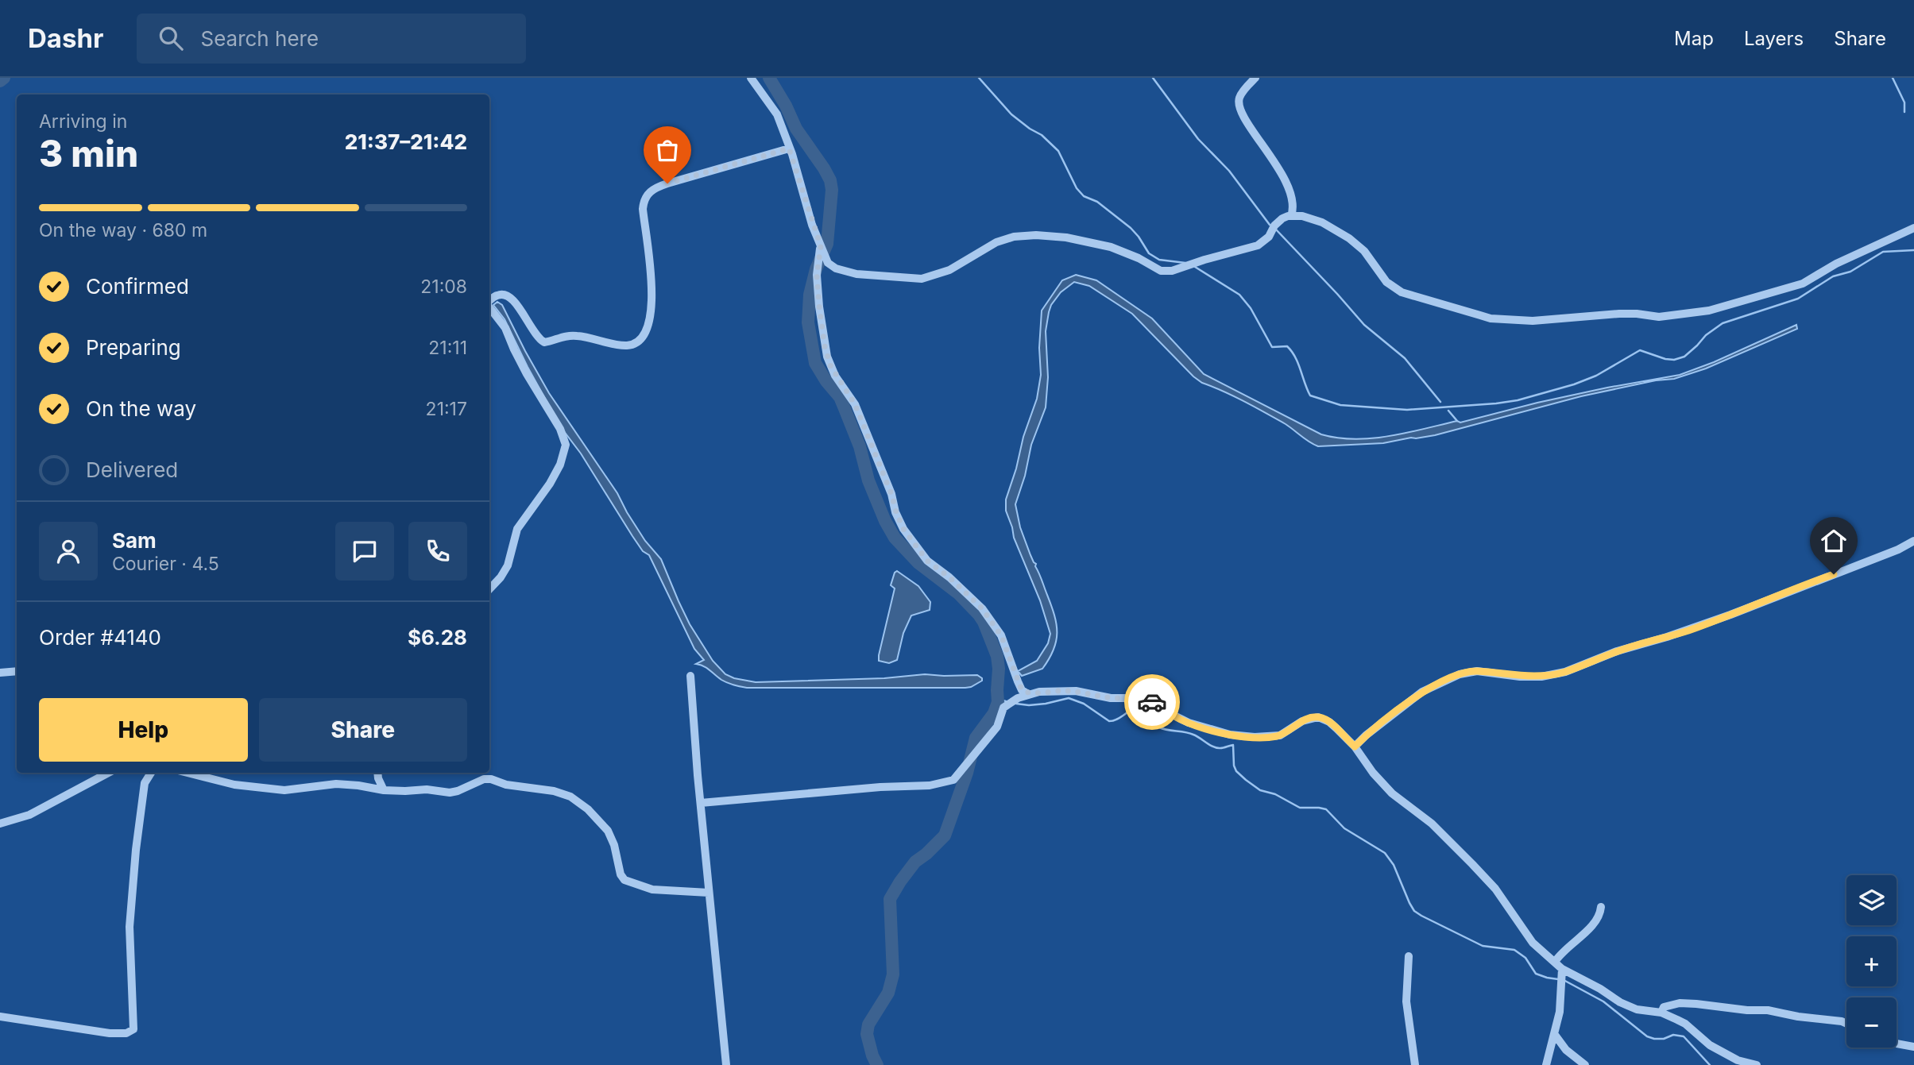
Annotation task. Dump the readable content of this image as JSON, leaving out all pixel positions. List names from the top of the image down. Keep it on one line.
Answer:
{"page":{"header":"Dashr","search":"Search here","nav":["Map","Layers","Share"],"heading":["3 min","Arriving in","21:37–21:42"],"panel":["Sam","Courier · 4.5","Order #4140","$6.28"],"bar":"On the way · 680 m","list":[["Confirmed","21:08"],["Preparing","21:11"],["On the way","21:17"],"Delivered"],"buttons":["Help","Share"],"map_buttons":["+","−"]}}
